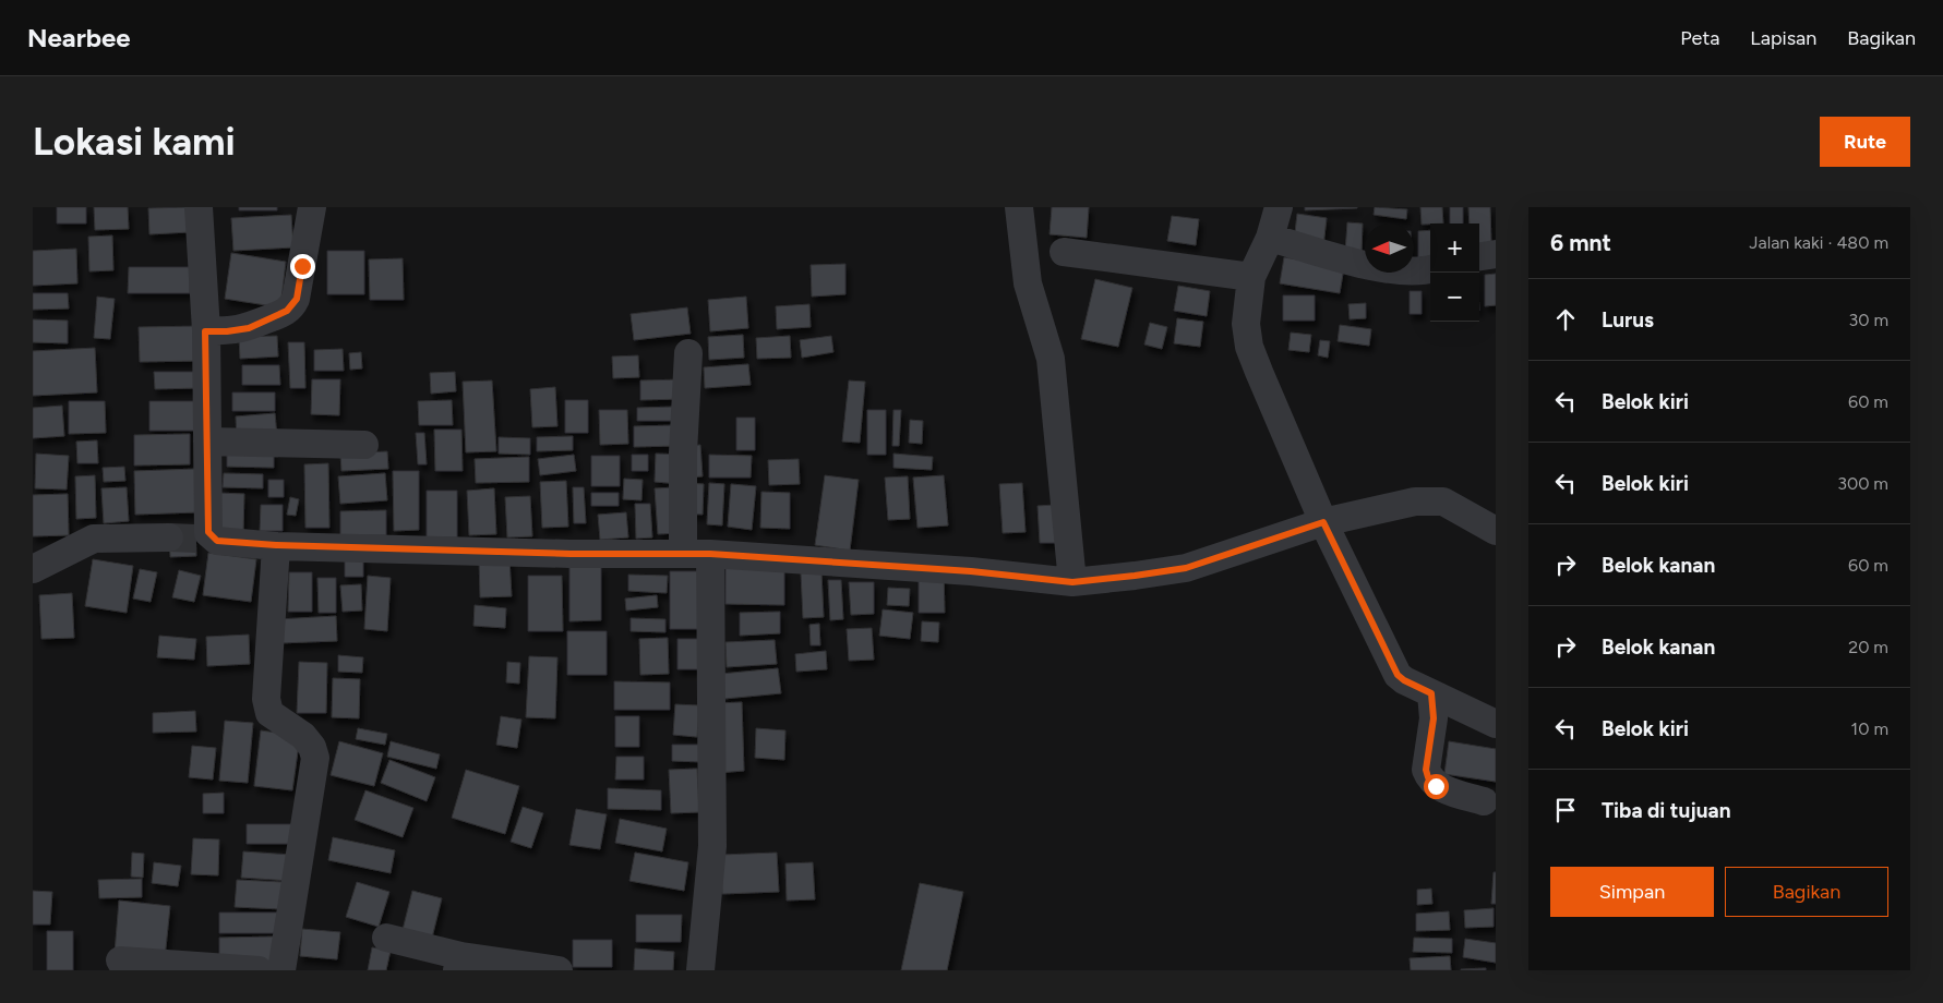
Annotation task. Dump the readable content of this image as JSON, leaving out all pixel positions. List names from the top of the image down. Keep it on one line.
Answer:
{"north":"left","page":{"header":"Nearbee","nav":["Peta","Lapisan","Bagikan"],"buttons":["Rute",["Simpan","Bagikan"]],"title":"Lokasi kami","heading":["6 mnt","Jalan kaki · 480 m"],"map_buttons":["+","−"],"list":[["Lurus","30 m"],["Belok kiri","60 m"],["Belok kiri","300 m"],["Belok kanan","60 m"],["Belok kanan","20 m"],["Belok kiri","10 m"],"Tiba di tujuan"]}}
